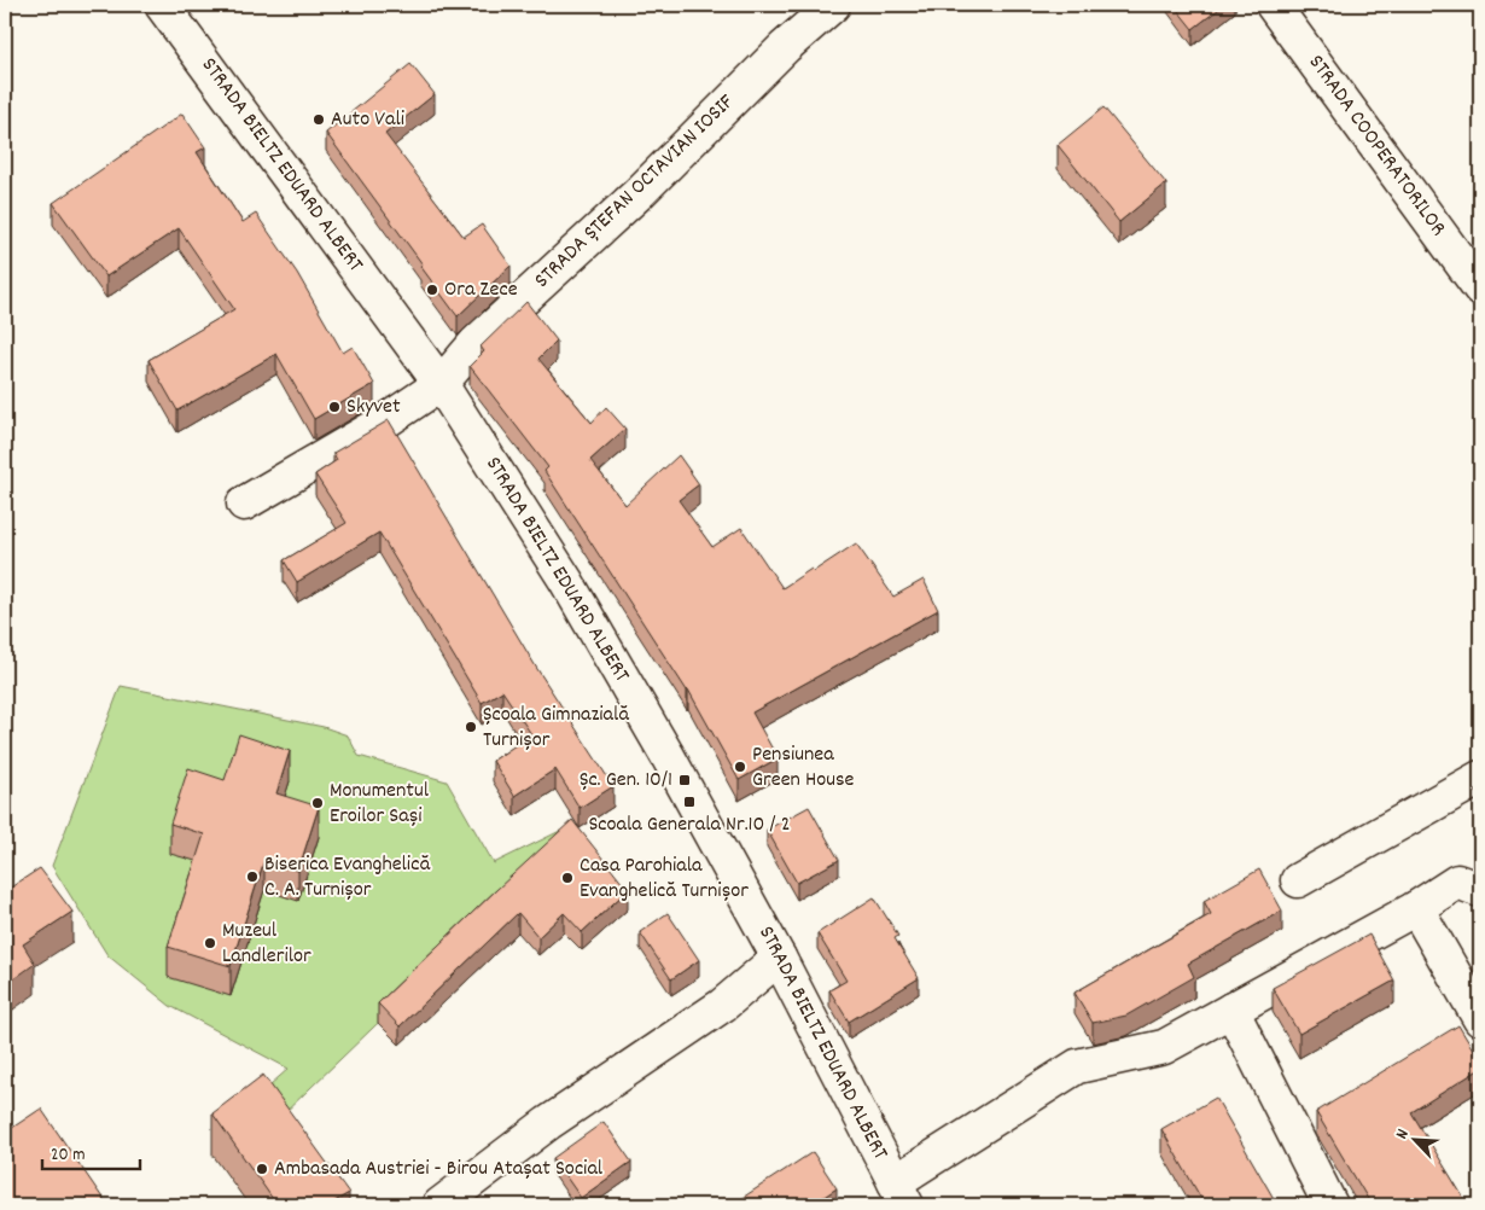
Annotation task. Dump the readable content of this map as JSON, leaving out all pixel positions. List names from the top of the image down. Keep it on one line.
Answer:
{"streets":{"street":["STRADA COOPERATORILOR","STRADA BIELTZ EDUARD ALBERT","STRADA ȘTEFAN OCTAVIAN IOSIF"]},"crossings":[["STRADA BIELTZ EDUARD ALBERT","STRADA ȘTEFAN OCTAVIAN IOSIF"]],"places":{"other":["Auto Vali","Ora Zece","Skyvet","Școala Gimnazială Turnișor","Pensiunea Green House","Monumentul Eroilor Sași","Biserica Evanghelică C. A. Turnișor","Casa Parohiala Evanghelică Turnișor","Muzeul Landlerilor","Ambasada Austriei - Birou Atașat Social"],"transit":["Șc. Gen. 10/1","Scoala Generala Nr.10 / 2"]},"scale_bar":"20 m","north":"top left"}
